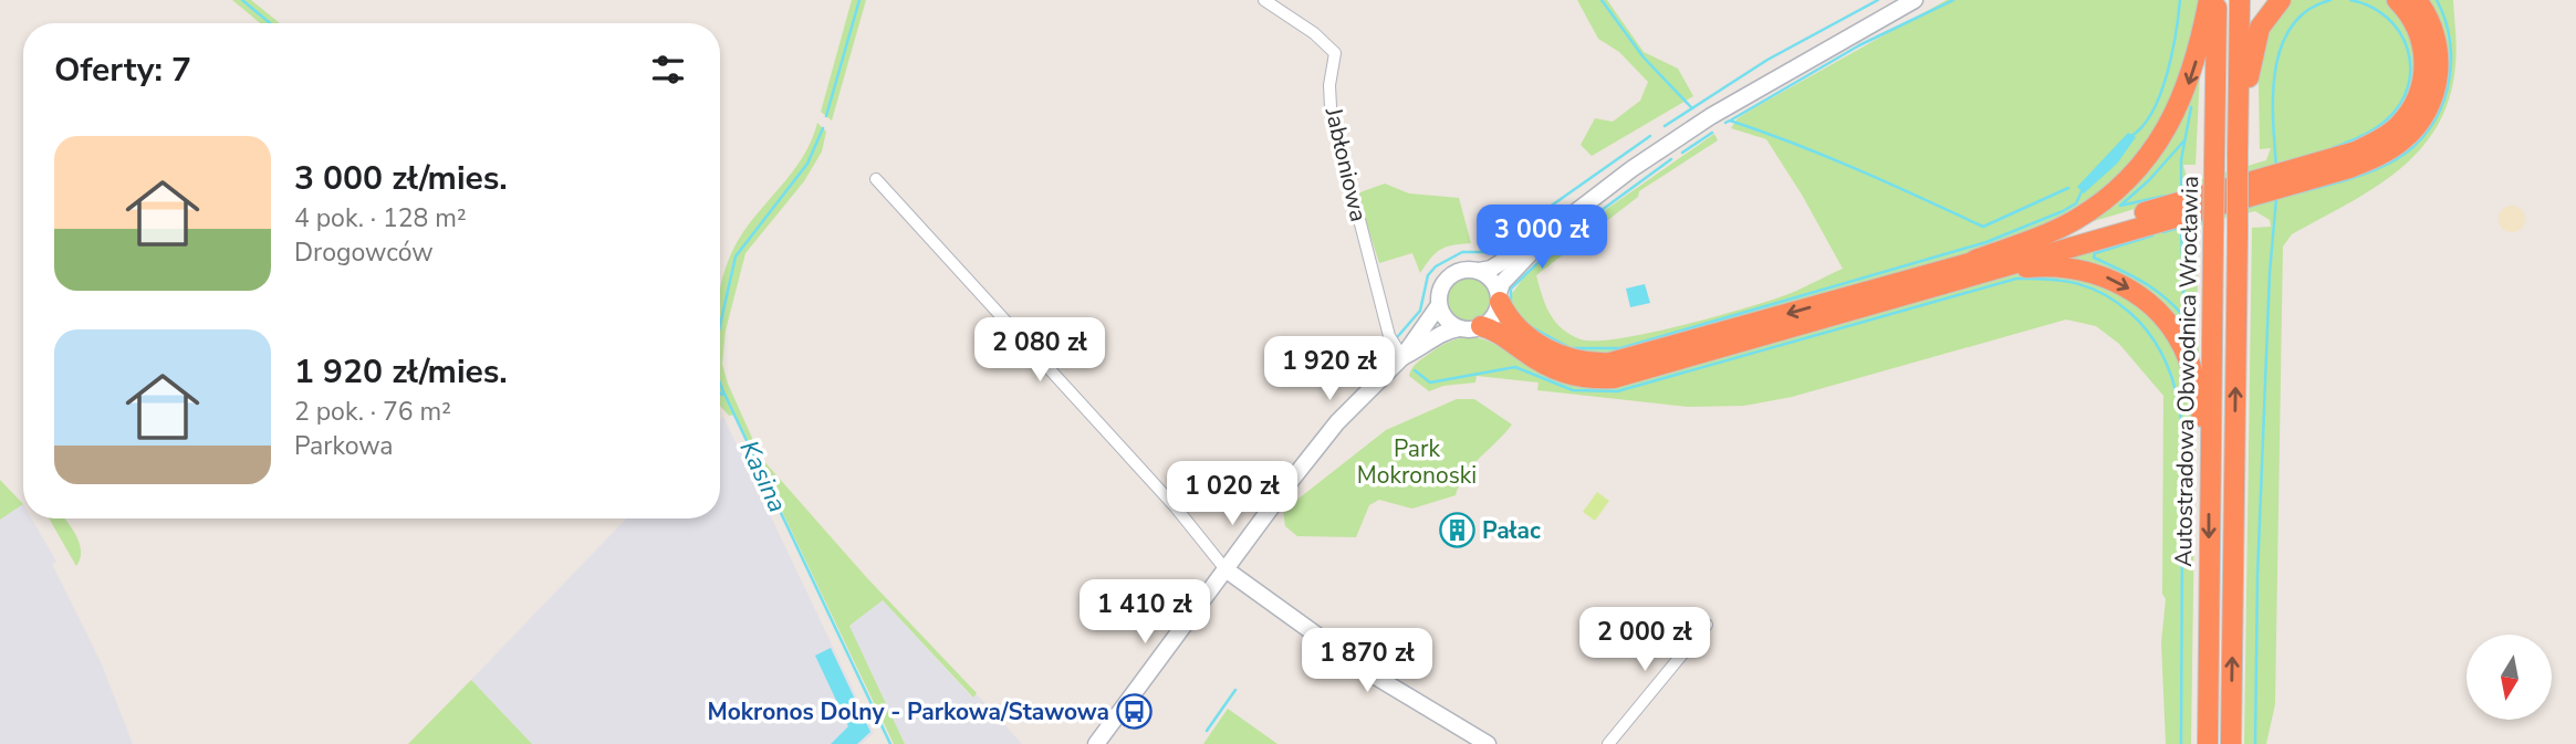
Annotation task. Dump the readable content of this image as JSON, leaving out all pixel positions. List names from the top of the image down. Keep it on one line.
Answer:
{"streets":{"highway":["Autostradowa Obwodnica Wrocławia"],"street":["Jabłoniowa"]},"water":["Kasina"],"parks":["Park Mokronoski"],"places":{"building":["Pałac"],"bus stop":["Mokronos Dolny - Parkowa/Stawowa"]},"north":"bottom","page":{"heading":"Oferty: 7","list":[{"name":"3 000 zł/mies.","note":"4 pok. · 128 m² · Drogowców"},{"name":"1 920 zł/mies.","note":"2 pok. · 76 m² · Parkowa"}],"price":["3 000 zł","2 080 zł","1 920 zł","1 020 zł","1 410 zł","2 000 zł","1 870 zł"]}}
